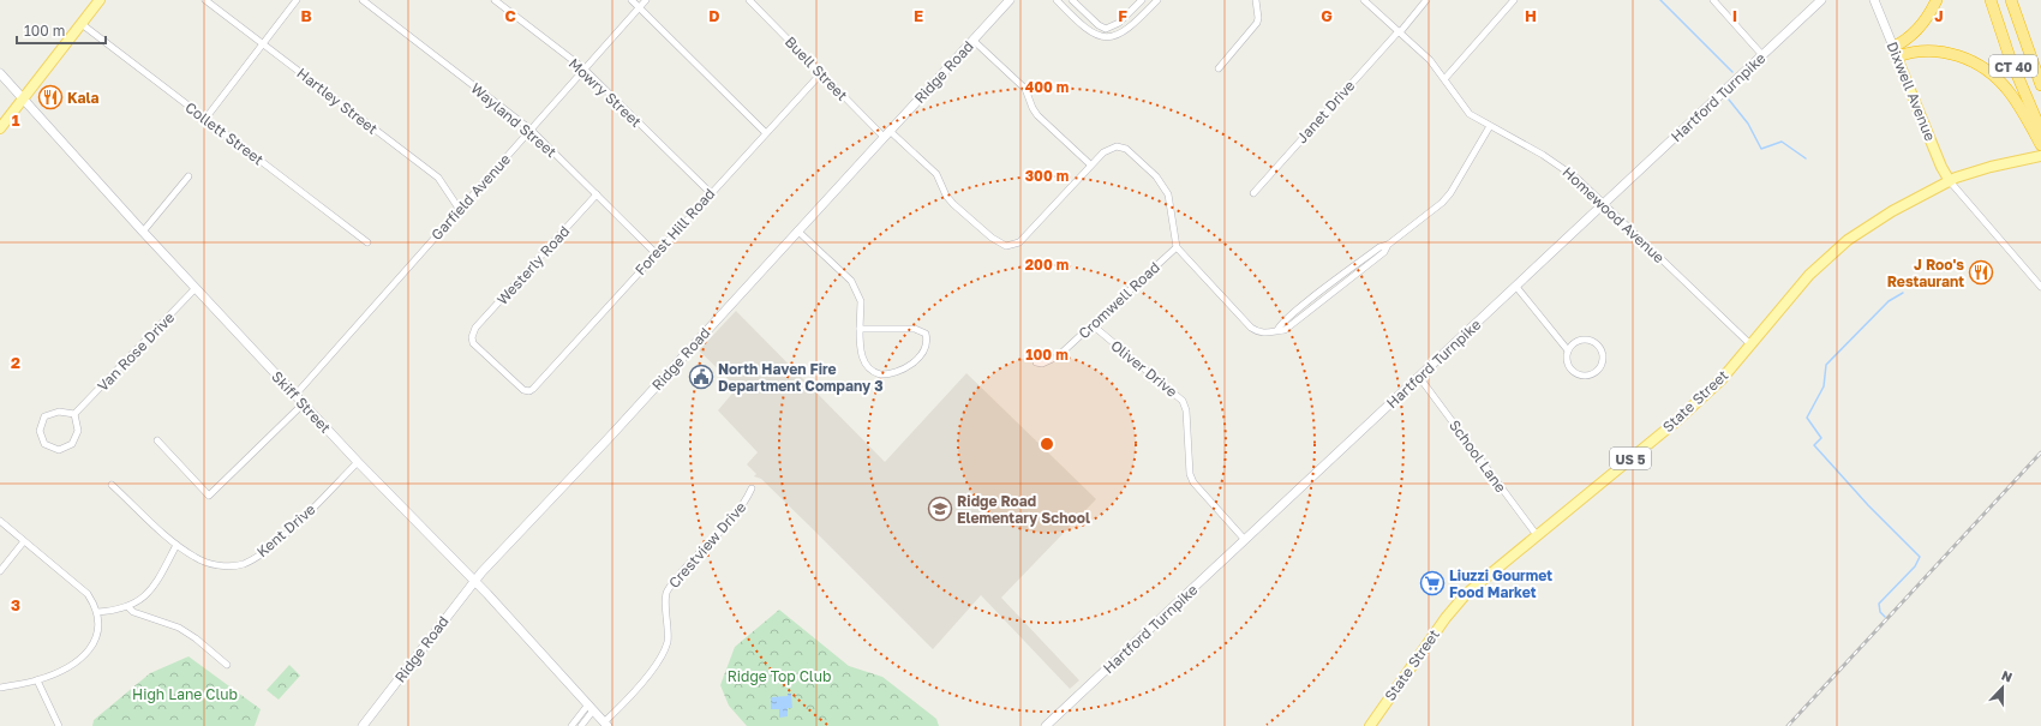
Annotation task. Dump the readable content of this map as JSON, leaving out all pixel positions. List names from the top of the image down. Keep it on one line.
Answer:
{"streets":{"highway":["CT 40"],"main road":["Ridge Road","Dixwell Avenue","Hartford Turnpike","State Street","Skiff Street","US 5"],"street":["Buell Street","Mowry Street","Hartley Street","Janet Drive","Wayland Street","Collett Street","Garfield Avenue","Homewood Avenue","Forest Hill Road","Westerly Road","Cromwell Road","Van Rose Drive","Oliver Drive","School Lane","Kent Drive","Crestview Drive"]},"crossings":[["Buell Street","Ridge Road"],["Buell Street","Forest Hill Road"],["Ridge Road","Skiff Street"],["Dixwell Avenue","State Street"],["Mowry Street","Garfield Avenue"],["Mowry Street","Forest Hill Road"],["Hartford Turnpike","Homewood Avenue"],["Hartford Turnpike","Oliver Drive"],["Hartford Turnpike","School Lane"],["Hartley Street","Garfield Avenue"],["Janet Drive","Homewood Avenue"],["Wayland Street","Garfield Avenue"],["Wayland Street","Forest Hill Road"],["Wayland Street","Westerly Road"],["Garfield Avenue","Skiff Street"],["Homewood Avenue","State Street"],["Forest Hill Road","Westerly Road"],["Cromwell Road","Oliver Drive"],["Van Rose Drive","Skiff Street"],["State Street","School Lane"],["Skiff Street","Kent Drive"],["Skiff Street","Crestview Drive"]],"parks":["Ridge Top Club","High Lane Club"],"places":{"restaurant":["Kala","J Roo's Restaurant"],"public building":["North Haven Fire Department Company 3"],"school or university":["Ridge Road Elementary School"],"supermarket":["Liuzzi Gourmet Food Market"]},"scale_bar":"100 m","north":"top","grid":{"columns":["B","C","D","E","F","G","H","I","J"],"rows":["1","2","3"]},"rings":["400 m","300 m","200 m","100 m"]}
